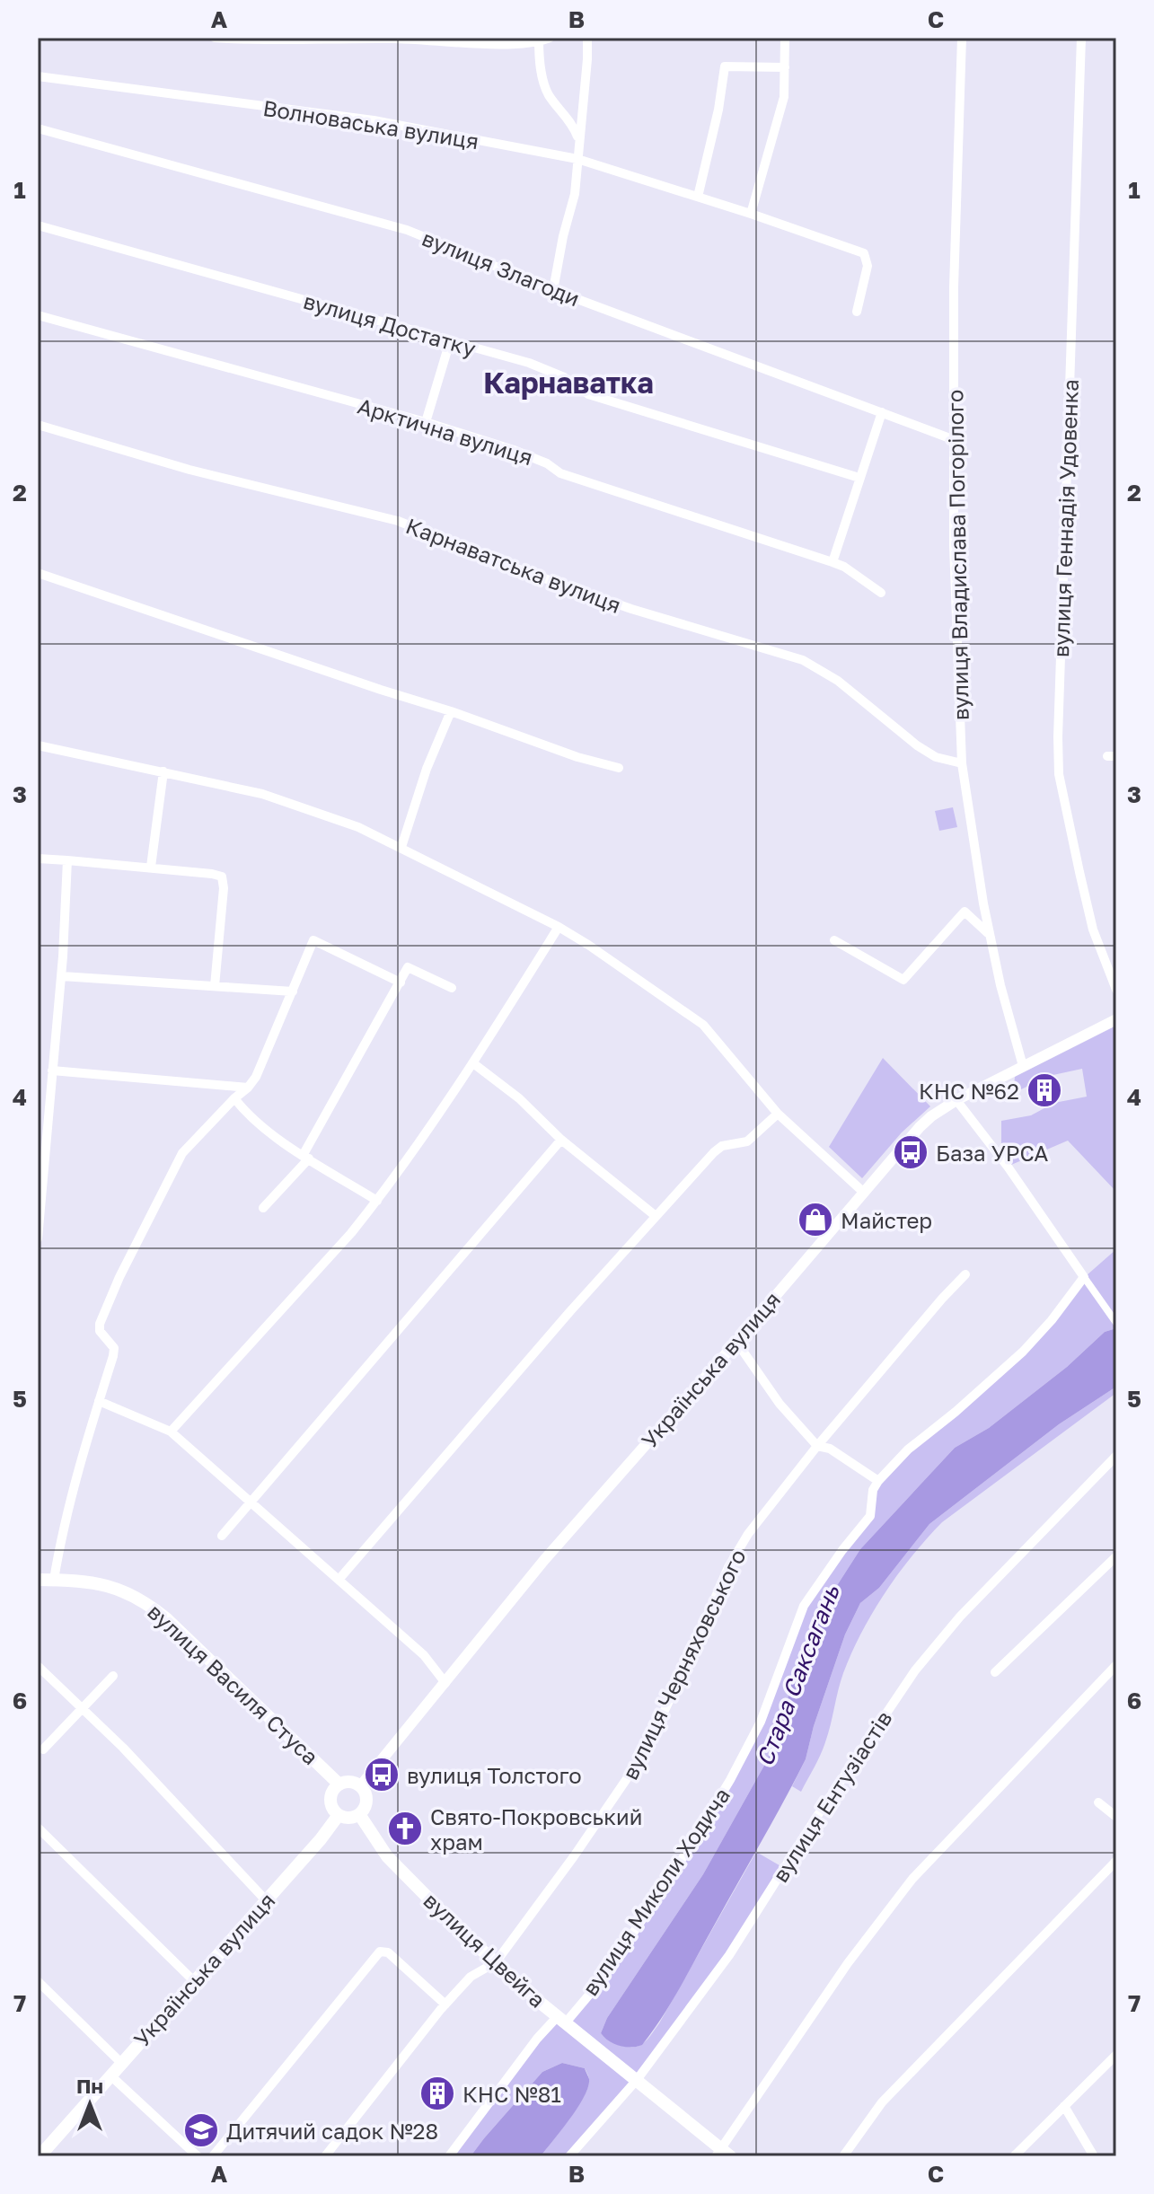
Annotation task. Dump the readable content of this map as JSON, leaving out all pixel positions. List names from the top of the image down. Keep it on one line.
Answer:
{"streets":{"main road":["Українська вулиця","вулиця Василя Стуса","вулиця Цвейга"],"street":["Волноваська вулиця","вулиця Злагоди","вулиця Достатку","Арктична вулиця","вулиця Геннадія Удовенка","вулиця Владислава Погорілого","Карнаватська вулиця","вулиця Черняховського","вулиця Ентузіастів","вулиця Миколи Ходича"]},"crossings":[["вулиця Злагоди","вулиця Владислава Погорілого"],["вулиця Владислава Погорілого","Карнаватська вулиця"],["вулиця Владислава Погорілого","Українська вулиця"],["Українська вулиця","вулиця Василя Стуса"],["Українська вулиця","вулиця Цвейга"],["вулиця Черняховського","вулиця Цвейга"],["вулиця Василя Стуса","вулиця Цвейга"],["вулиця Ентузіастів","вулиця Цвейга"],["вулиця Миколи Ходича","вулиця Цвейга"]],"districts":["Карнаватка"],"water":["Стара Саксагань"],"places":{"building":["КНС №62","КНС №81"],"bus stop":["База УРСА","вулиця Толстого"],"shop":["Майстер"],"church":["Свято-Покровський храм"],"school or university":["Дитячий садок №28"]},"north":"top","grid":{"columns":["A","B","C"],"rows":["1","2","3","4","5","6","7"]}}
